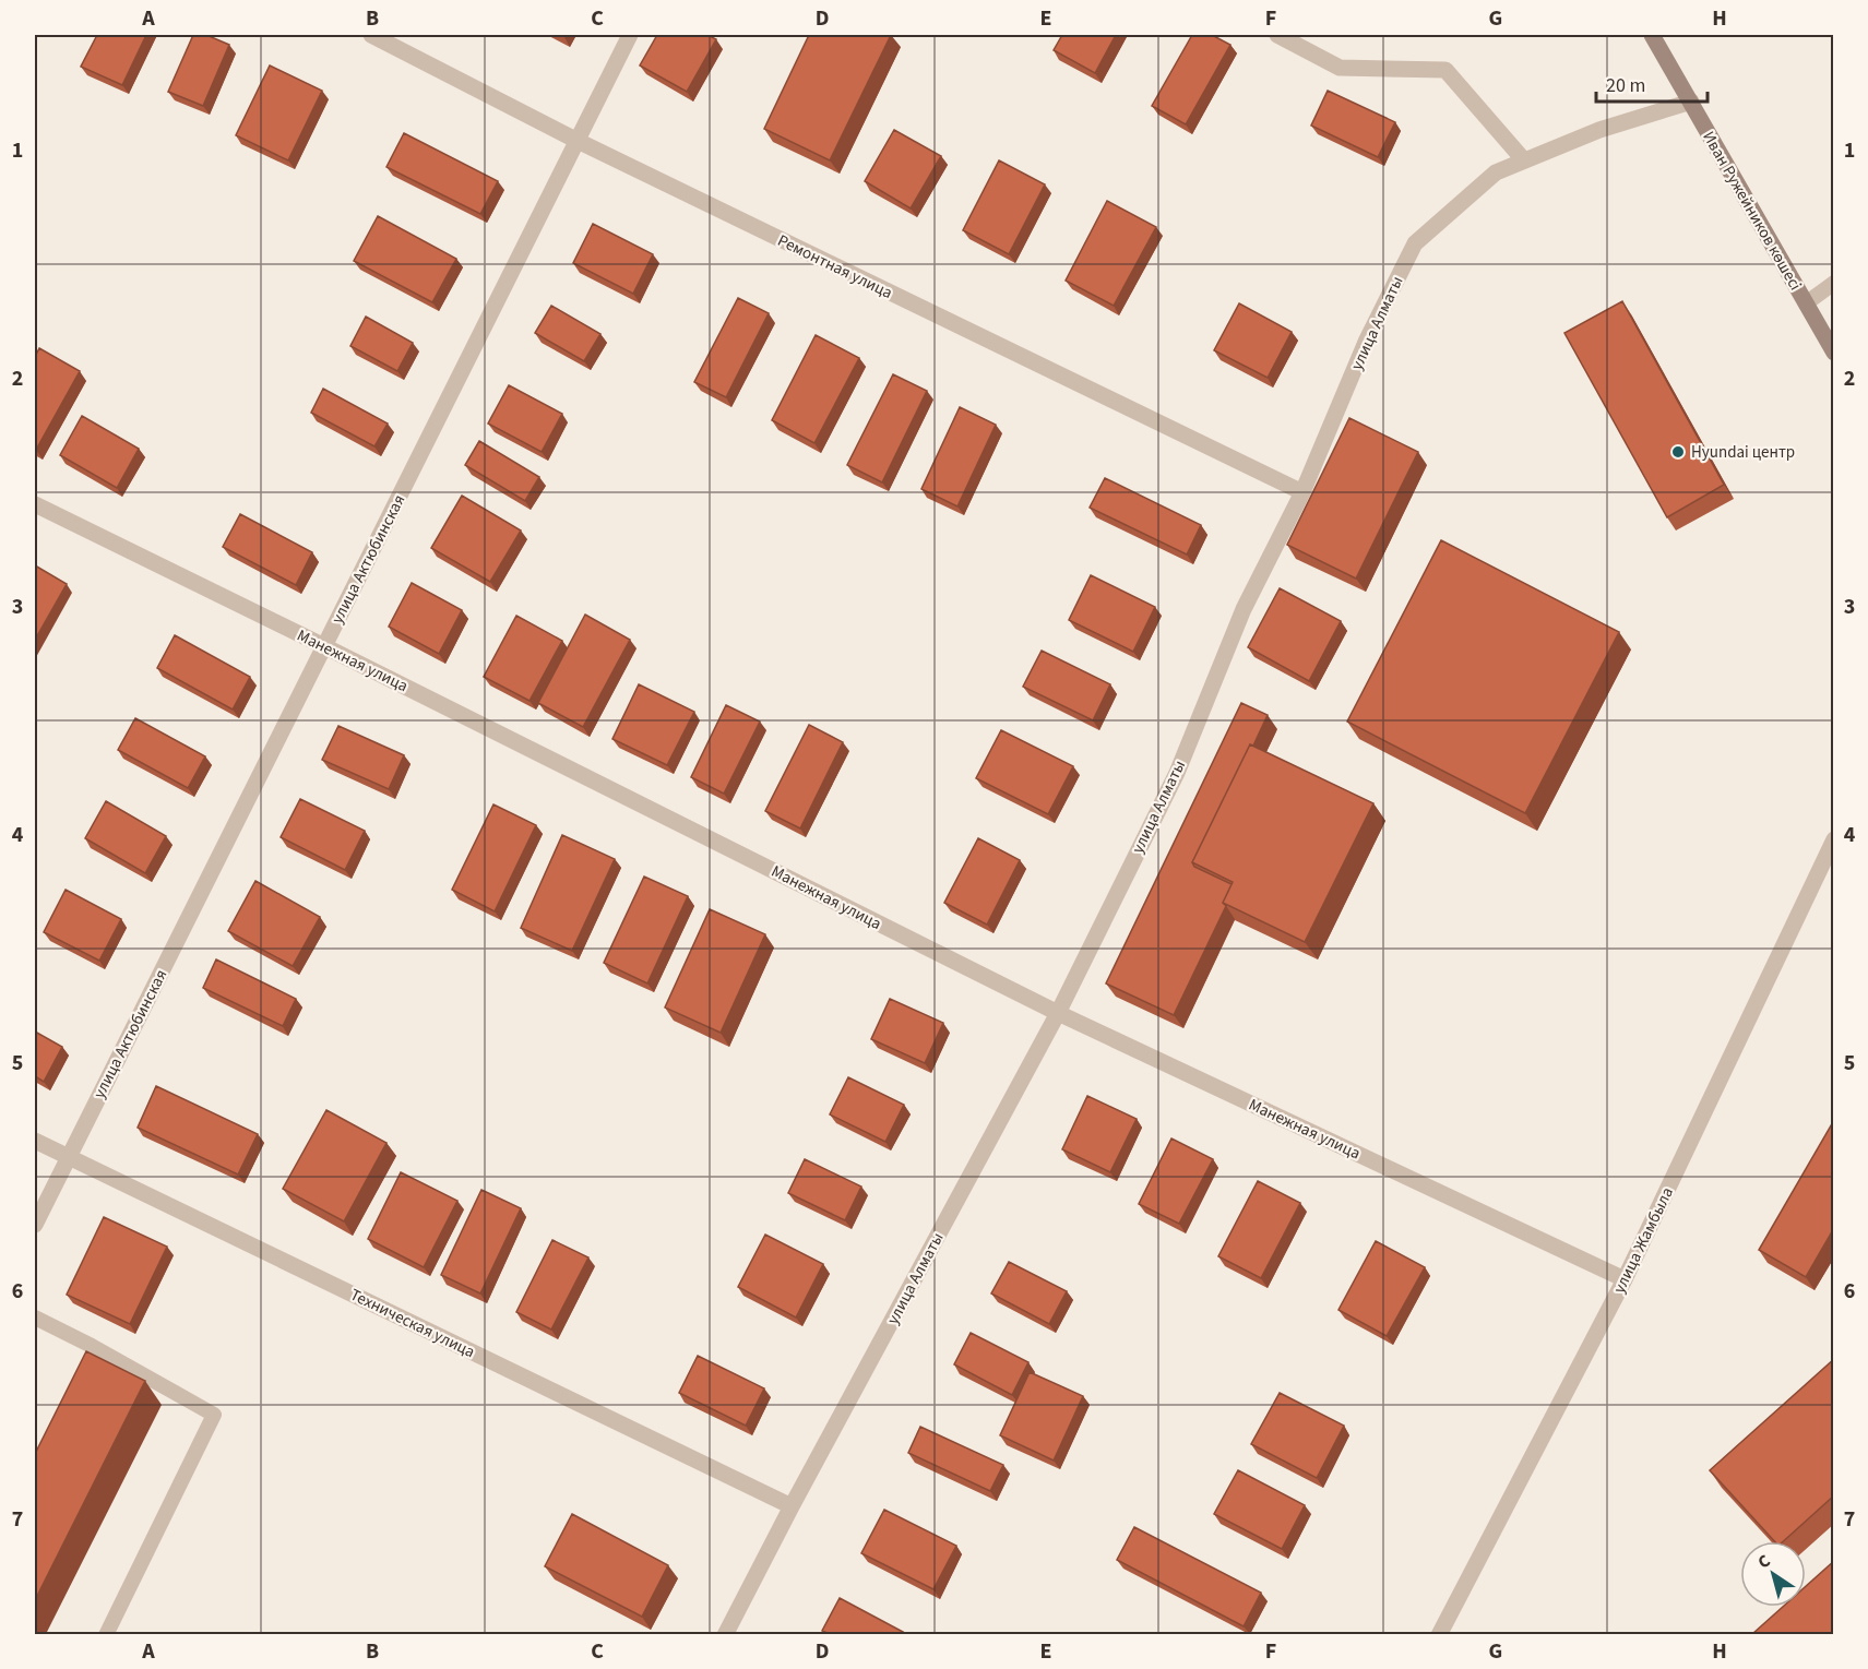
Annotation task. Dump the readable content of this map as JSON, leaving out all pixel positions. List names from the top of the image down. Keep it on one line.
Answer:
{"streets":{"main road":["Иван Ружейников көшесі"],"street":["Ремонтная улица","улица Алматы","улица Актюбинская","Манежная улица","улица Жамбыла","Техническая улица"]},"crossings":[["Иван Ружейников көшесі","улица Алматы"],["Ремонтная улица","улица Алматы"],["Ремонтная улица","улица Актюбинская"],["улица Алматы","Манежная улица"],["улица Алматы","Техническая улица"],["улица Актюбинская","Манежная улица"],["улица Актюбинская","Техническая улица"],["Манежная улица","улица Жамбыла"]],"places":["Hyundai центр"],"scale_bar":"20 m","north":"top left","grid":{"columns":["A","B","C","D","E","F","G","H"],"rows":["1","2","3","4","5","6","7"]}}
